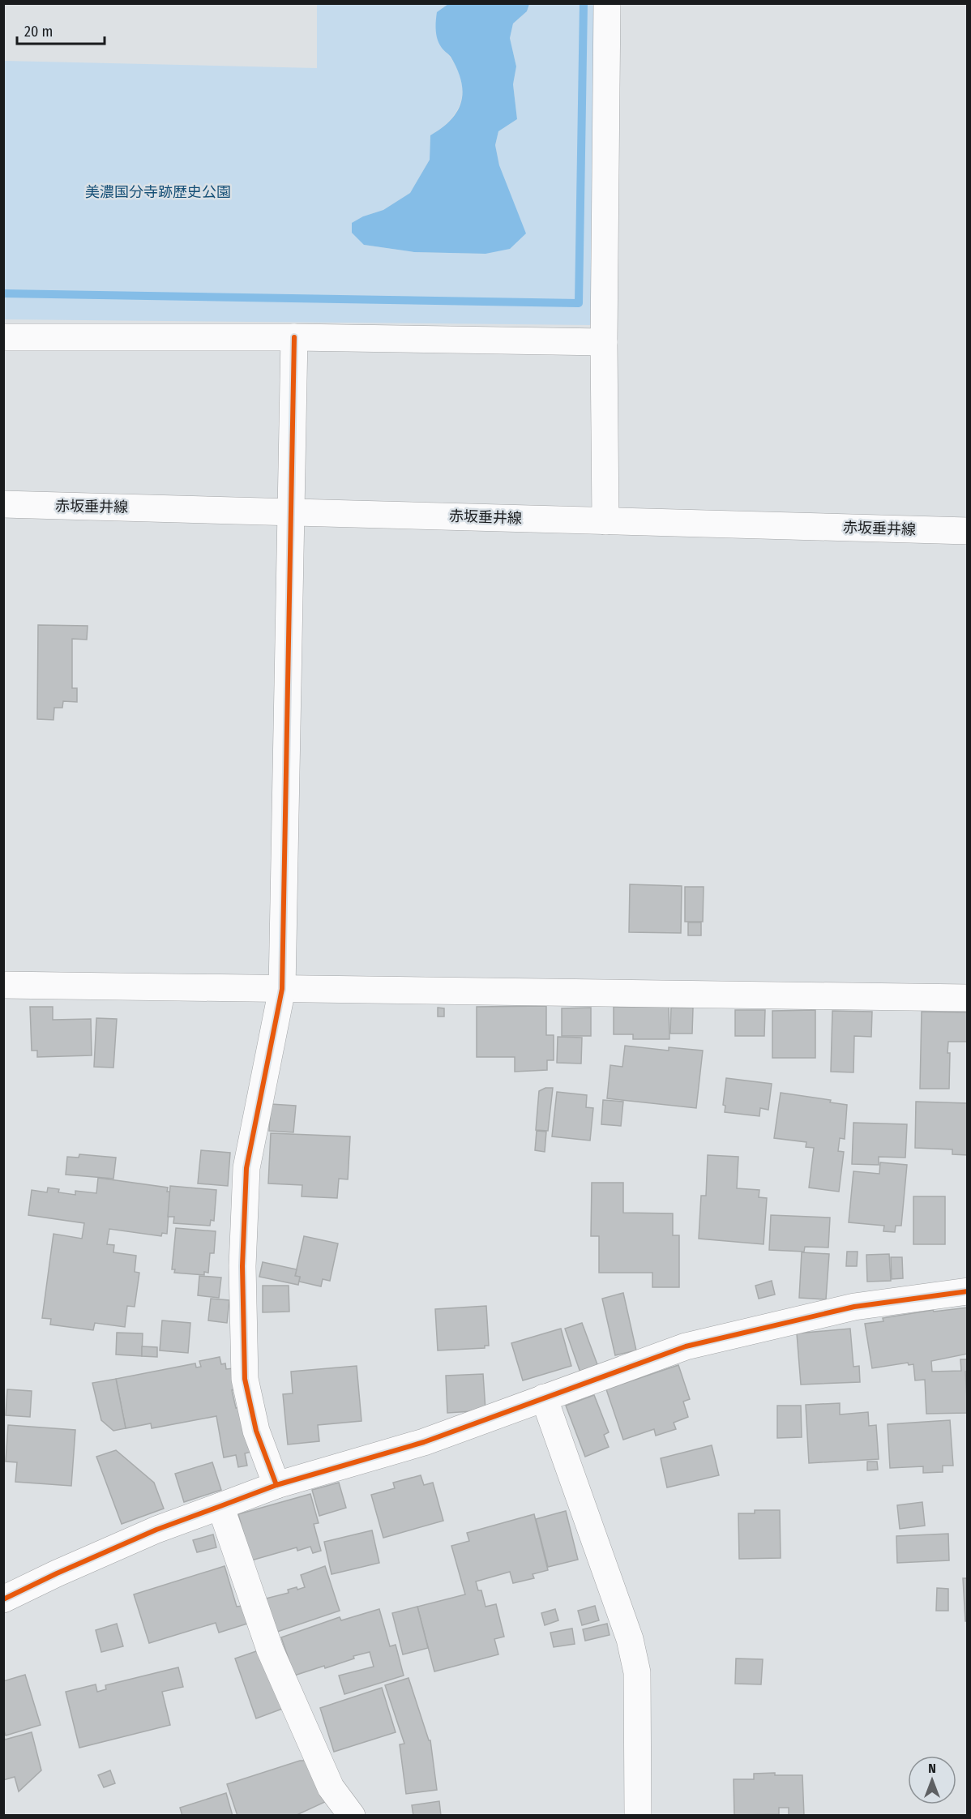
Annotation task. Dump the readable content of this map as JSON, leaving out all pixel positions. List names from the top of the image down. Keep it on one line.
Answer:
{"streets":{"street":["赤坂垂井線"]},"parks":["美濃国分寺跡歴史公園"],"scale_bar":"20 m","north":"top"}
